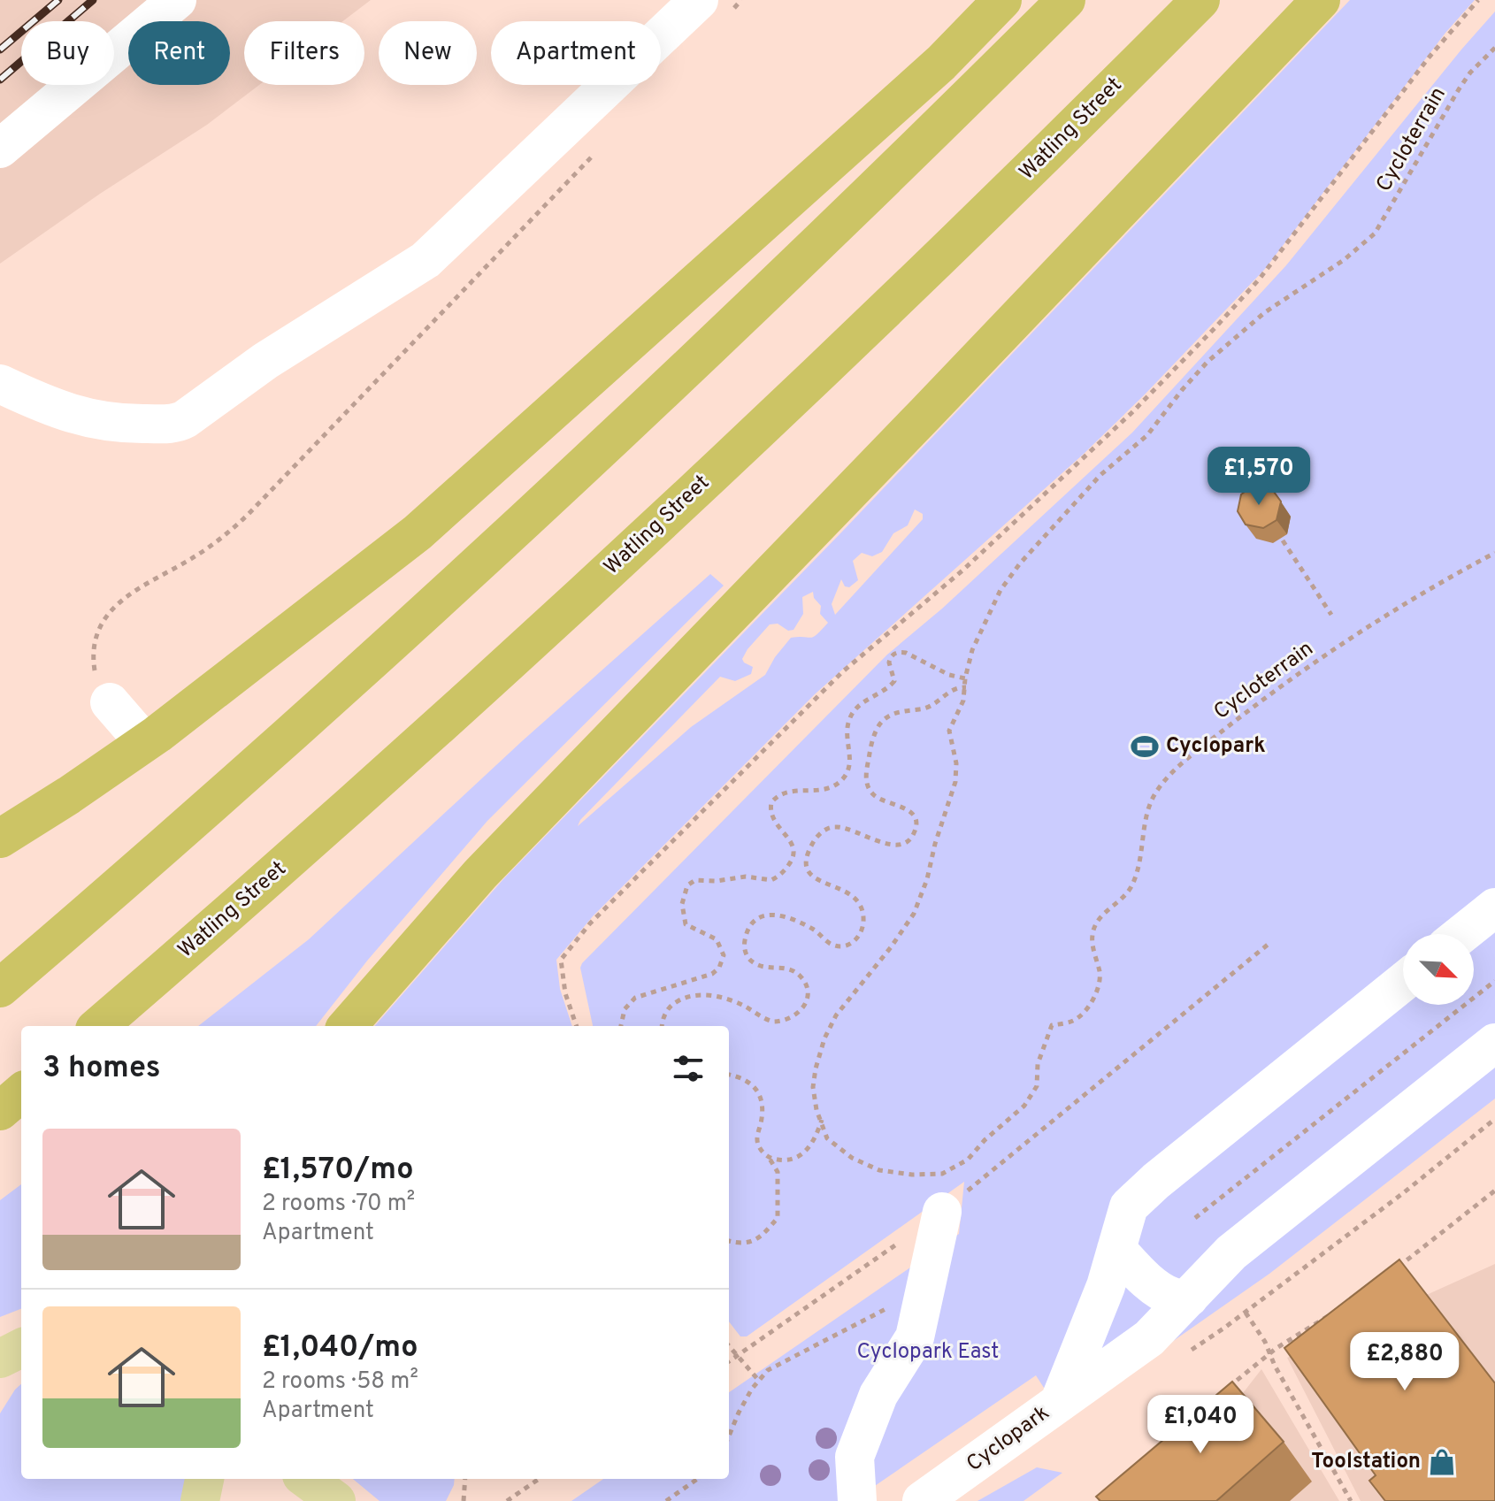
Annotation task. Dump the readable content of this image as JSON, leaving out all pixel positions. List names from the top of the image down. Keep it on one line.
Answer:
{"streets":{"highway":["Watling Street"],"lane":["Cyclopark"],"path":["Cycloterrain"]},"parks":["Cyclopark East"],"places":{"sports":["Cyclopark"],"shop":["Toolstation"]},"north":"bottom right","page":{"chip":["Buy","Rent","Filters","New","Apartment"],"price":["£1,570","£2,880","£1,040"],"heading":"3 homes","list":[{"name":"£1,570/mo","note":"2 rooms · 70 m² · Apartment"},{"name":"£1,040/mo","note":"2 rooms · 58 m² · Apartment"}]}}
